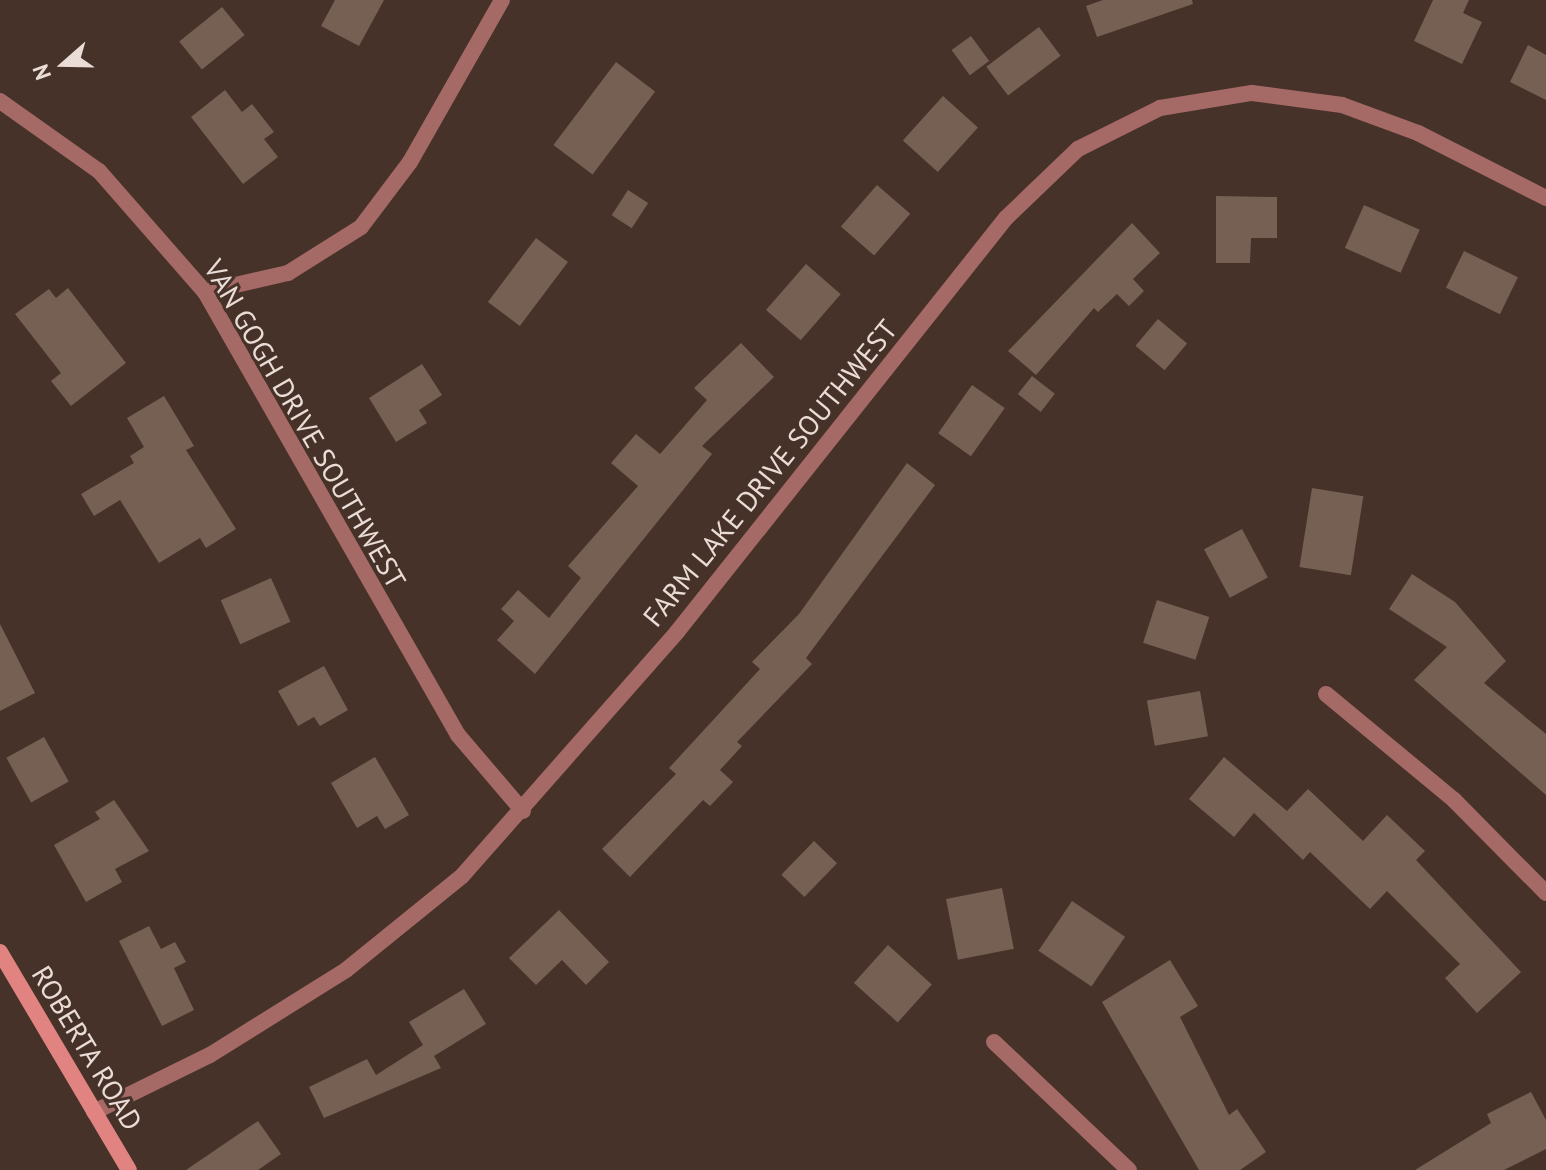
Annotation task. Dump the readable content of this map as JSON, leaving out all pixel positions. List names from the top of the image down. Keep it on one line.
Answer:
{"streets":{"street":["VAN GOGH DRIVE SOUTHWEST","FARM LAKE DRIVE SOUTHWEST","ROBERTA ROAD"]},"crossings":[["VAN GOGH DRIVE SOUTHWEST","FARM LAKE DRIVE SOUTHWEST"],["FARM LAKE DRIVE SOUTHWEST","ROBERTA ROAD"]],"north":"left"}
